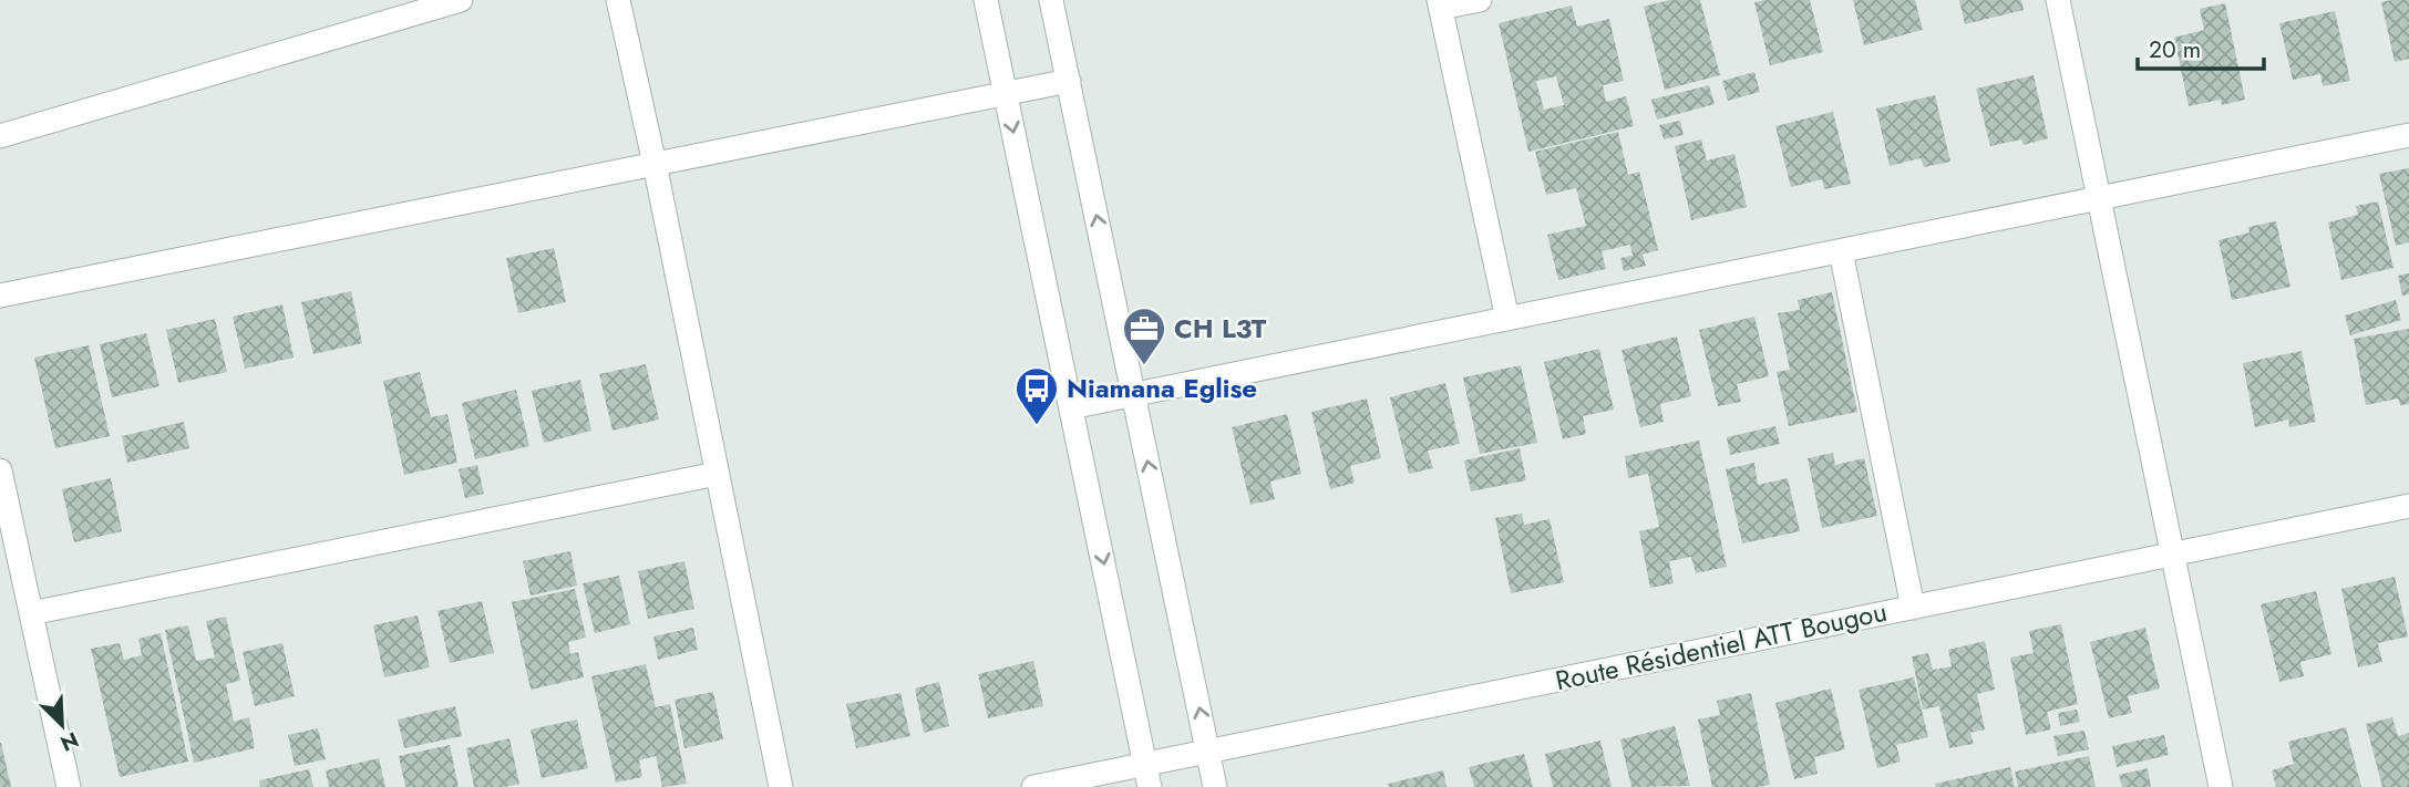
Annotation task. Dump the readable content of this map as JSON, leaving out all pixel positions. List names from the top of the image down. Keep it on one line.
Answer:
{"streets":{"street":["Route Résidentiel ATT Bougou"]},"places":{"office":["CH L3T"],"bus stop":["Niamana Eglise"]},"scale_bar":"20 m","north":"bottom right"}
